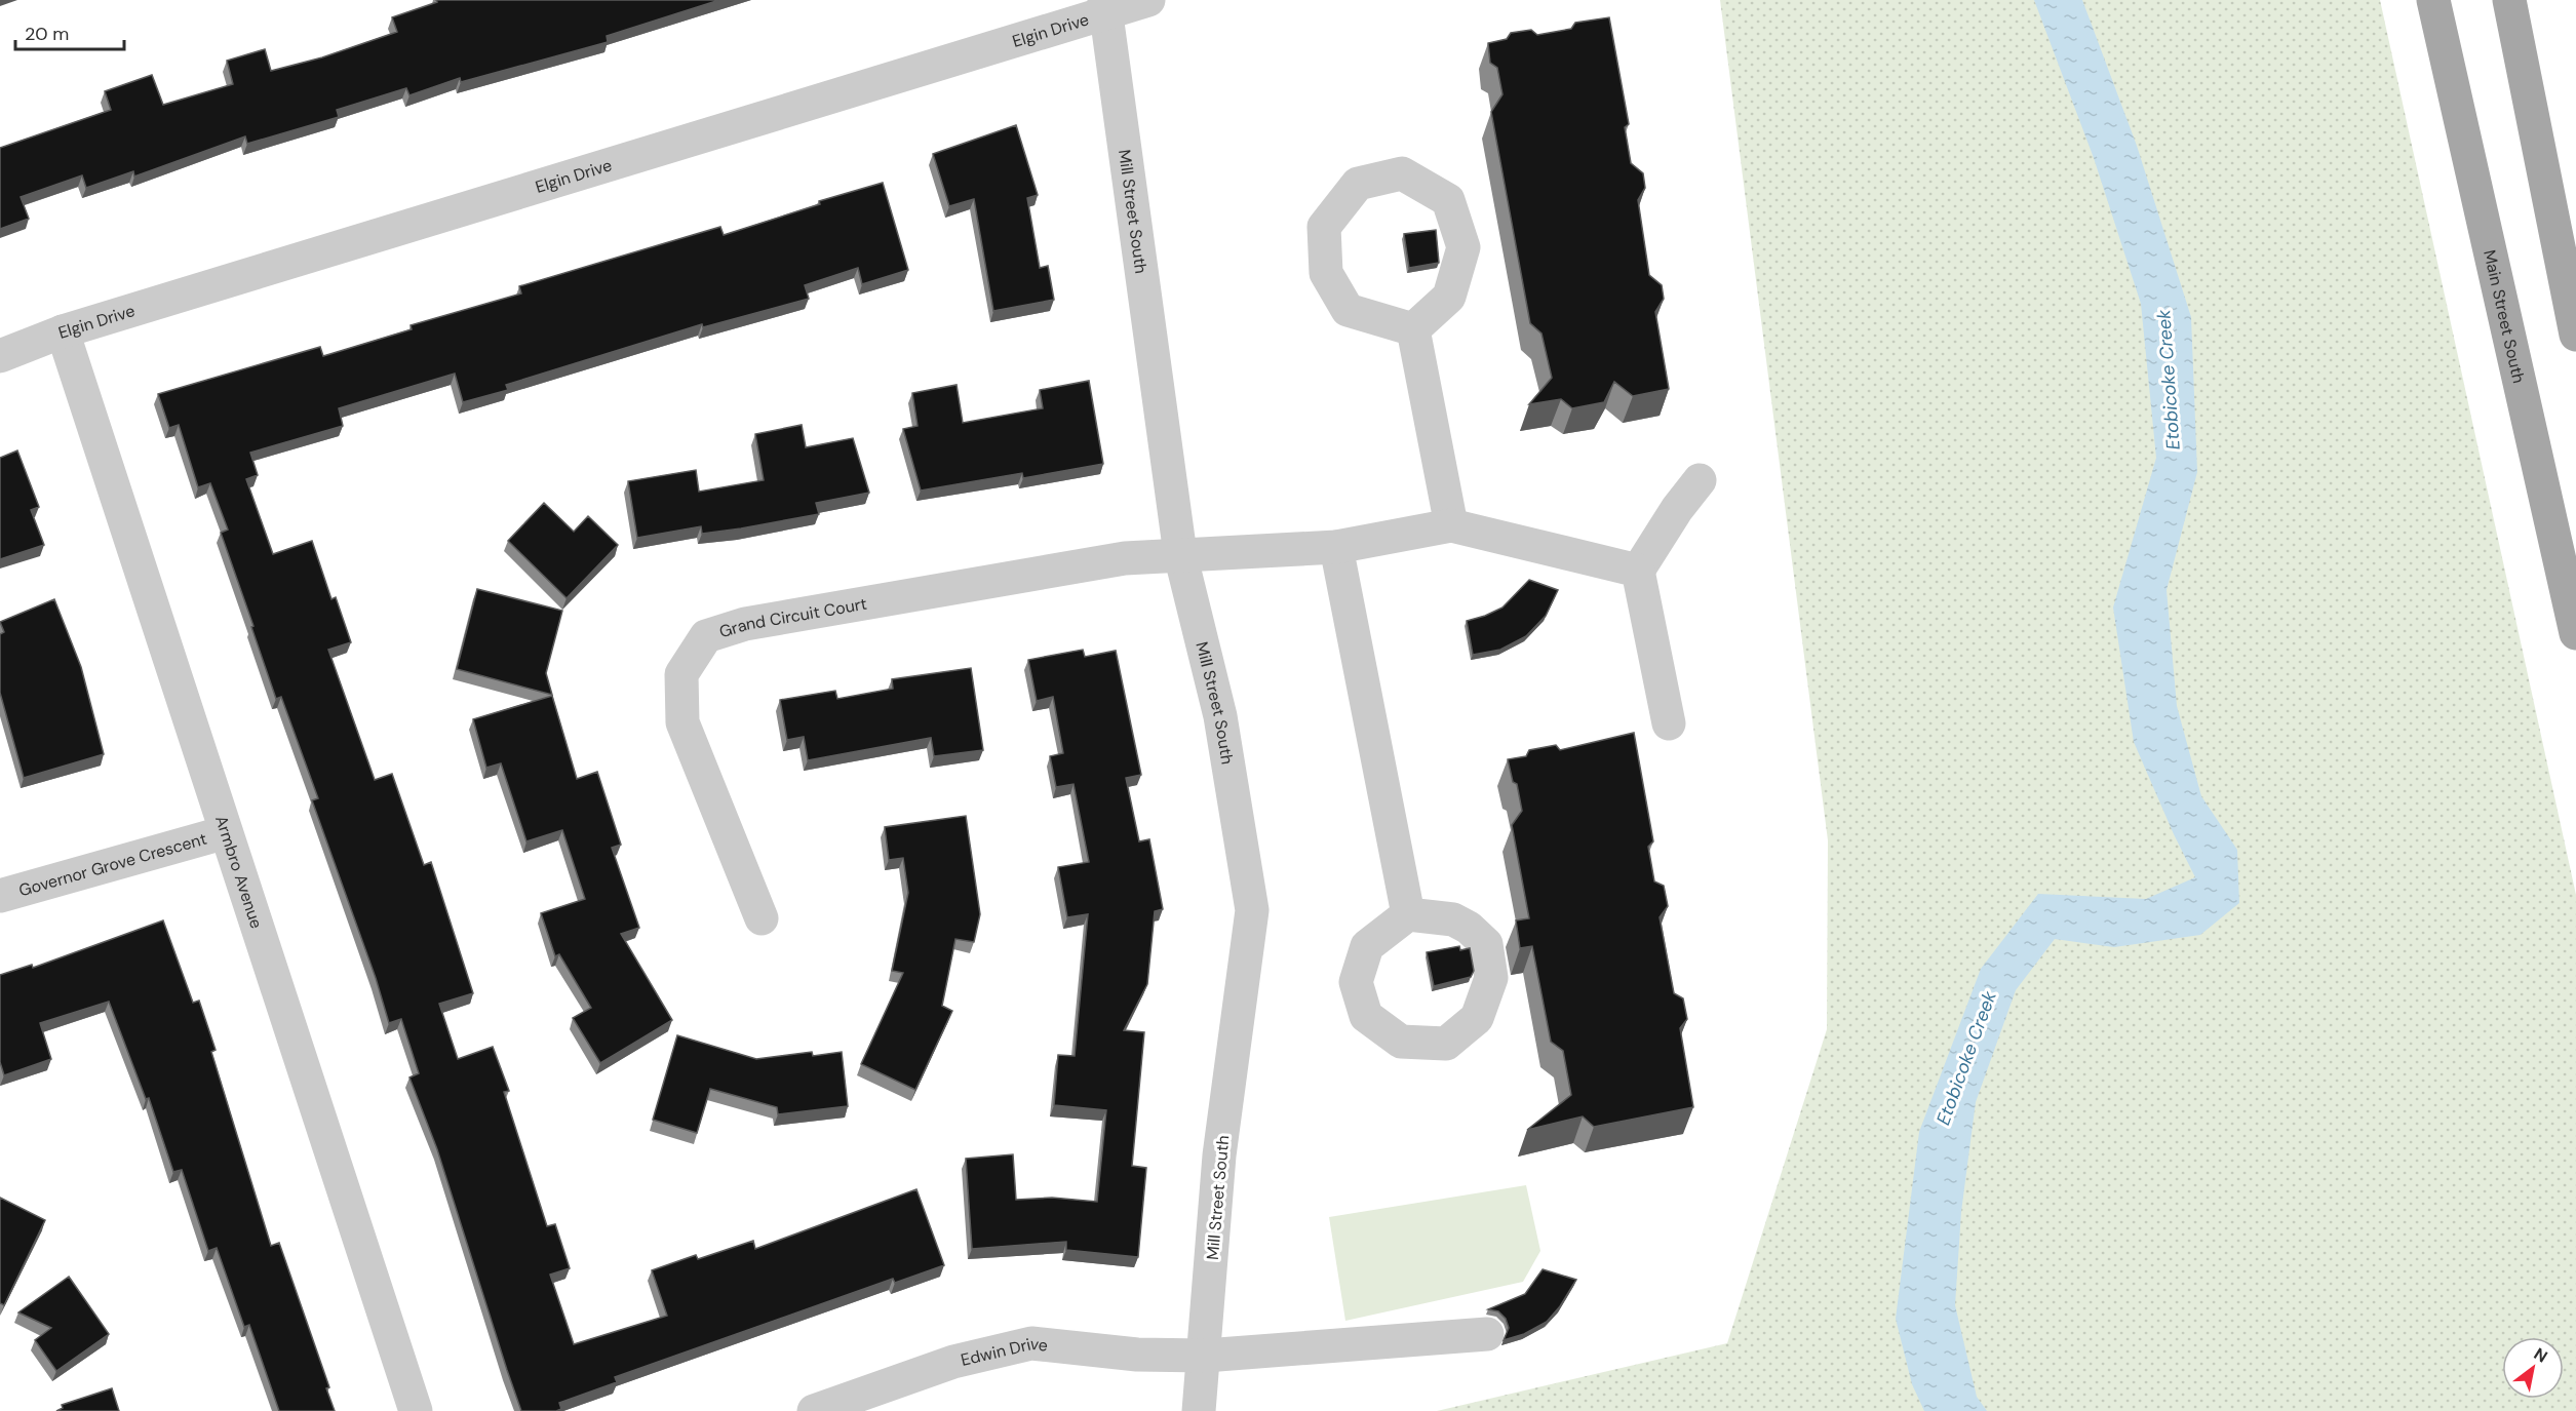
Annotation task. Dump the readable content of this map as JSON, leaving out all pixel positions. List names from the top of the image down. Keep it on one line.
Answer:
{"streets":{"main road":["Main Street South"],"street":["Elgin Drive","Mill Street South","Grand Circuit Court","Governor Grove Crescent","Armbro Avenue","Edwin Drive"]},"crossings":[["Elgin Drive","Mill Street South"],["Elgin Drive","Armbro Avenue"],["Mill Street South","Grand Circuit Court"],["Mill Street South","Edwin Drive"],["Governor Grove Crescent","Armbro Avenue"]],"water":["Etobicoke Creek"],"scale_bar":"20 m","north":"top right"}
